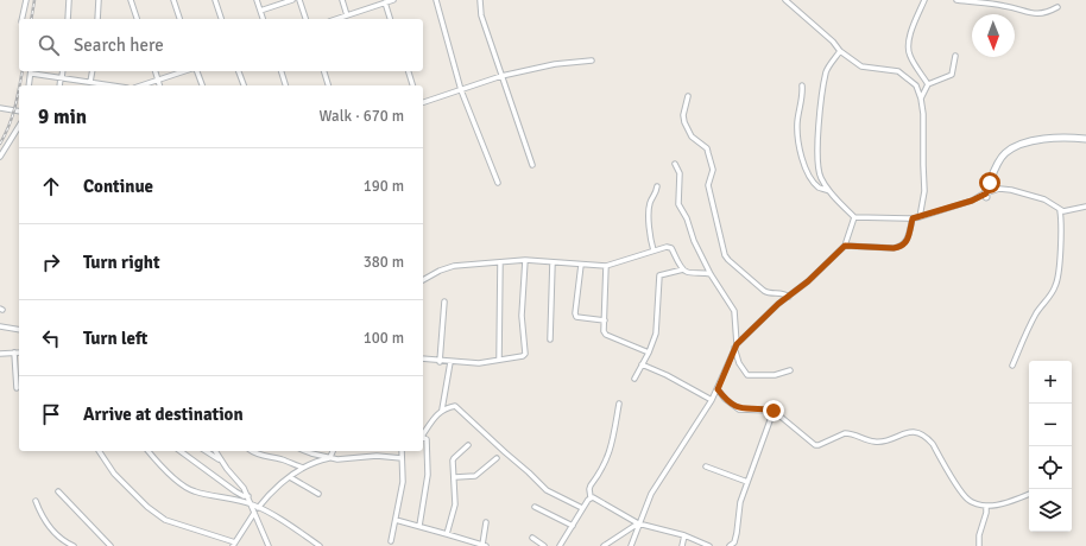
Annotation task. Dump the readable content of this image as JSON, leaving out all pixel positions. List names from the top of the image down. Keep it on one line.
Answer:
{"north":"bottom","page":{"search":"Search here","heading":["9 min","Walk · 670 m"],"list":[["Continue","190 m"],["Turn right","380 m"],["Turn left","100 m"],"Arrive at destination"],"map_buttons":["+","−"]}}
